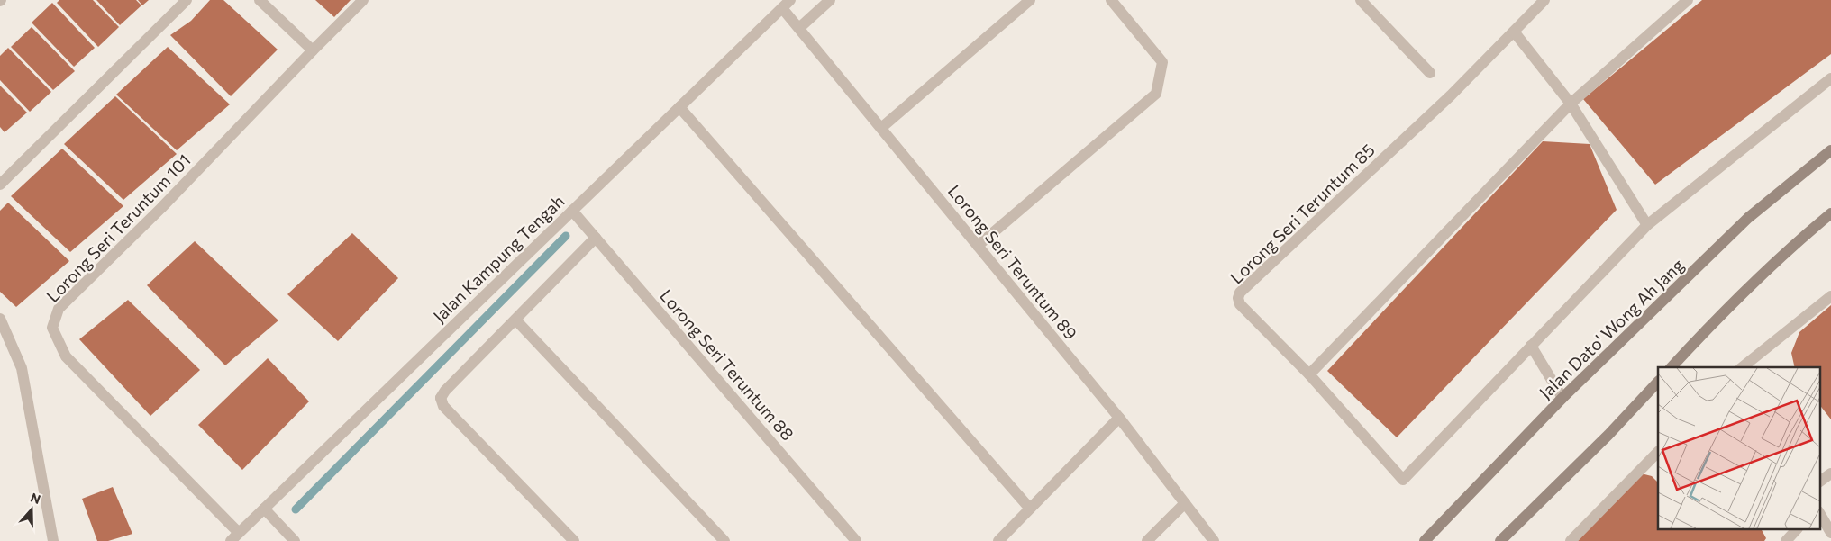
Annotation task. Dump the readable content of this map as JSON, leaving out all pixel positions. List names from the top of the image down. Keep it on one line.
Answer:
{"streets":{"main road":["Jalan Dato' Wong Ah Jang"],"street":["Lorong Seri Teruntum 85","Lorong Seri Teruntum 101","Jalan Kampung Tengah","Lorong Seri Teruntum 89","Lorong Seri Teruntum 88"]},"crossings":[["Lorong Seri Teruntum 101","Jalan Kampung Tengah"],["Jalan Kampung Tengah","Lorong Seri Teruntum 89"],["Jalan Kampung Tengah","Lorong Seri Teruntum 88"]],"north":"top"}
